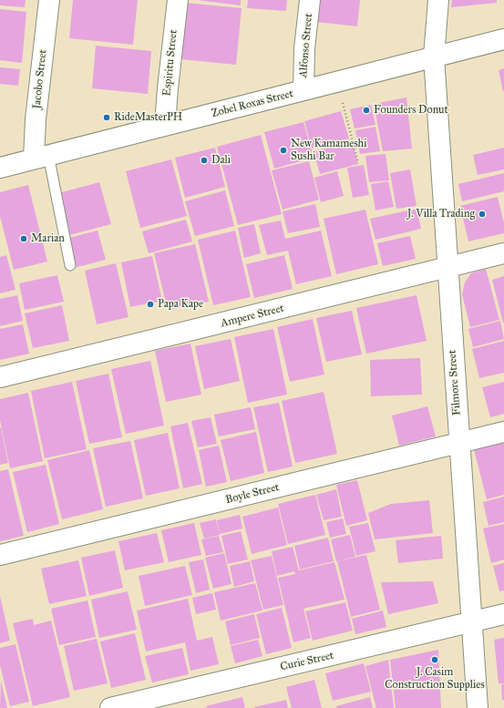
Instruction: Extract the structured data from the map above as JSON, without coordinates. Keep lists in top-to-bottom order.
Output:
{
  "streets": {
    "street": [
      "Alfonso Street",
      "Espiritu Street",
      "Jacobo Street",
      "Zobel Roxas Street",
      "Ampere Street",
      "Filmore Street",
      "Boyle Street",
      "Curie Street"
    ]
  },
  "crossings": [
    ["Alfonso Street", "Zobel Roxas Street"],
    ["Espiritu Street", "Zobel Roxas Street"],
    ["Jacobo Street", "Zobel Roxas Street"],
    ["Zobel Roxas Street", "Filmore Street"],
    ["Ampere Street", "Filmore Street"],
    ["Filmore Street", "Boyle Street"],
    ["Filmore Street", "Curie Street"]
  ],
  "places": [
    "Founders Donut",
    "RideMasterPH",
    "New Kamameshi Sushi Bar",
    "Dali",
    "J. Villa Trading",
    "Marian",
    "Papa Kape",
    "J. Casim Construction Supplies"
  ]
}
